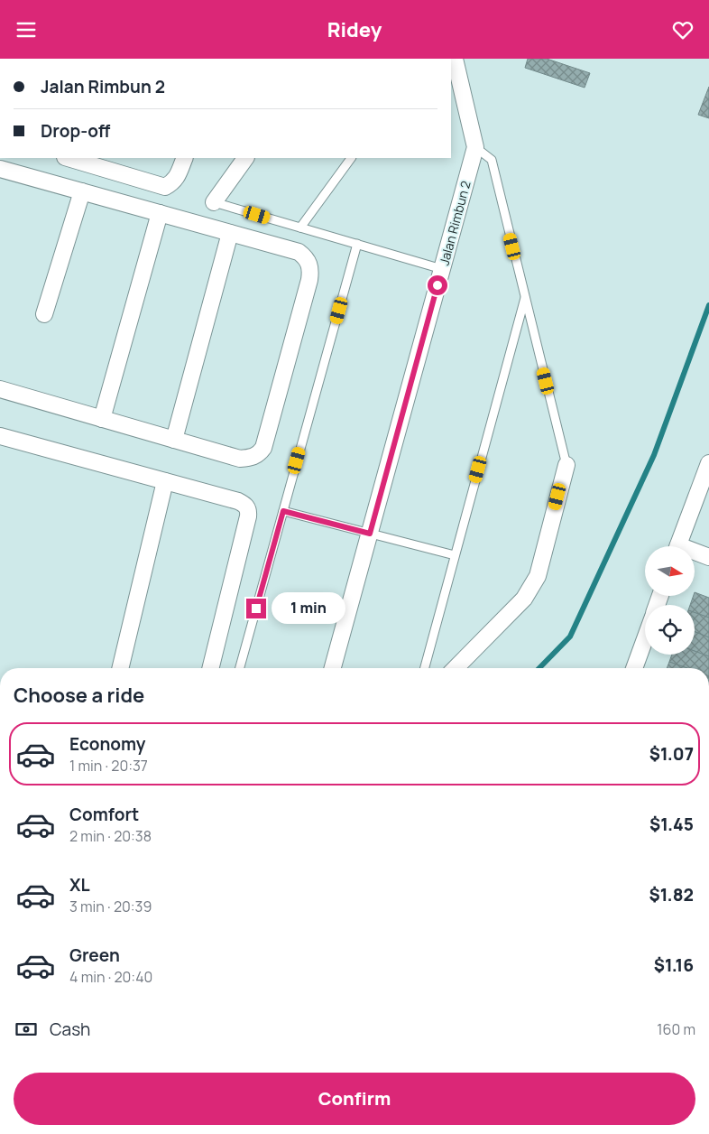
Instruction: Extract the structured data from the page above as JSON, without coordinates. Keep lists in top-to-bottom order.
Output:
{
  "streets": {
    "street": ["Jalan Rimbun 2"]
  },
  "north": "right",
  "page": {
    "header": "Ridey",
    "banner": ["Jalan Rimbun 2", "Drop-off"],
    "bubble": "1 min",
    "heading": "Choose a ride",
    "list": [
      {
        "name": "Economy",
        "note": "1 min · 20:37",
        "value": "$1.07"
      },
      {
        "name": "Comfort",
        "note": "2 min · 20:38",
        "value": "$1.45"
      },
      {
        "name": "XL",
        "note": "3 min · 20:39",
        "value": "$1.82"
      },
      {
        "name": "Green",
        "note": "4 min · 20:40",
        "value": "$1.16"
      }
    ],
    "pay": ["Cash", "160 m"],
    "buttons": "Confirm"
  }
}
